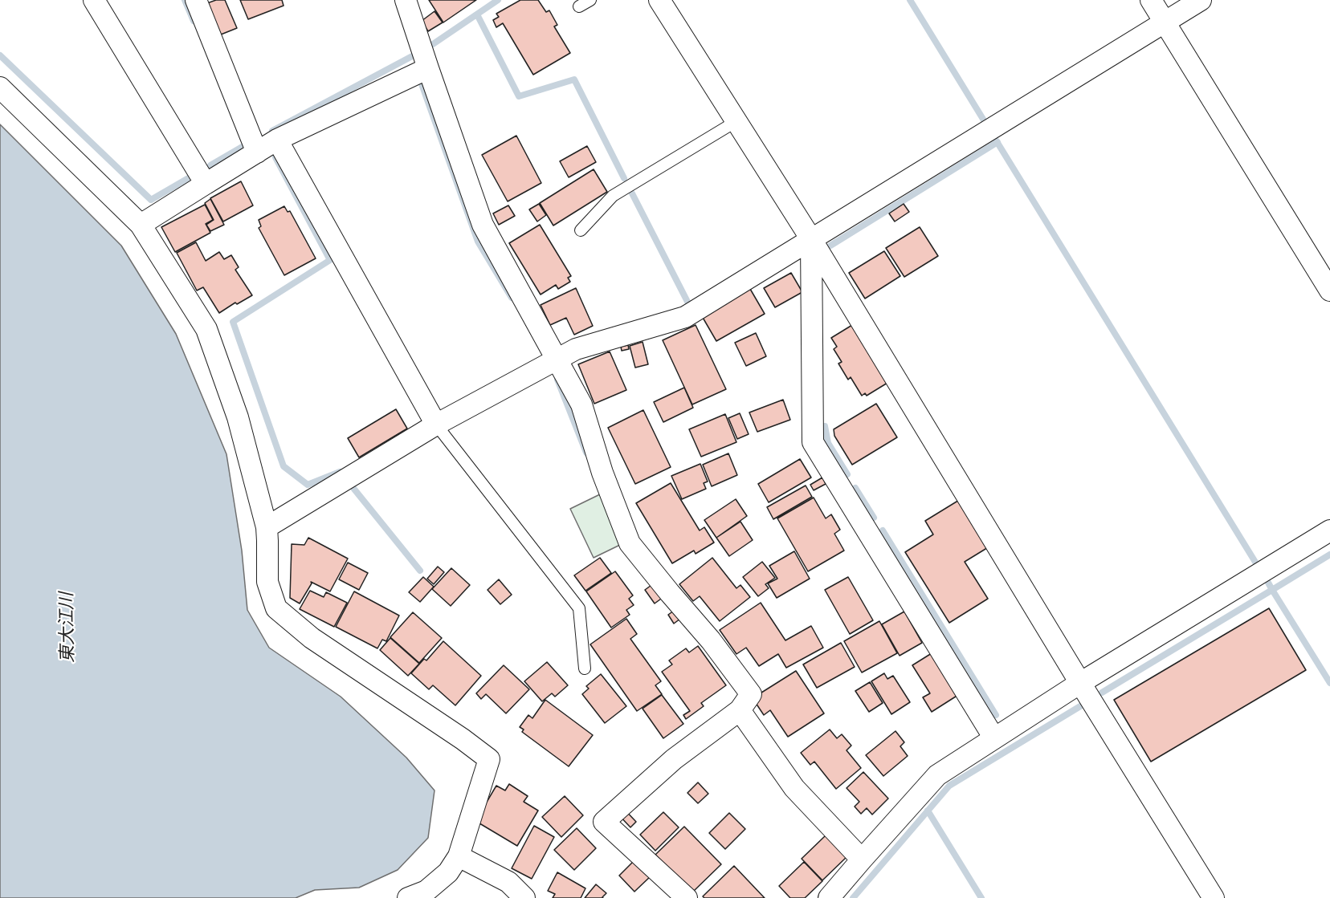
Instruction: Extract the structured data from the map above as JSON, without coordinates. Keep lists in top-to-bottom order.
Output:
{
  "water": ["東大江川"]
}
